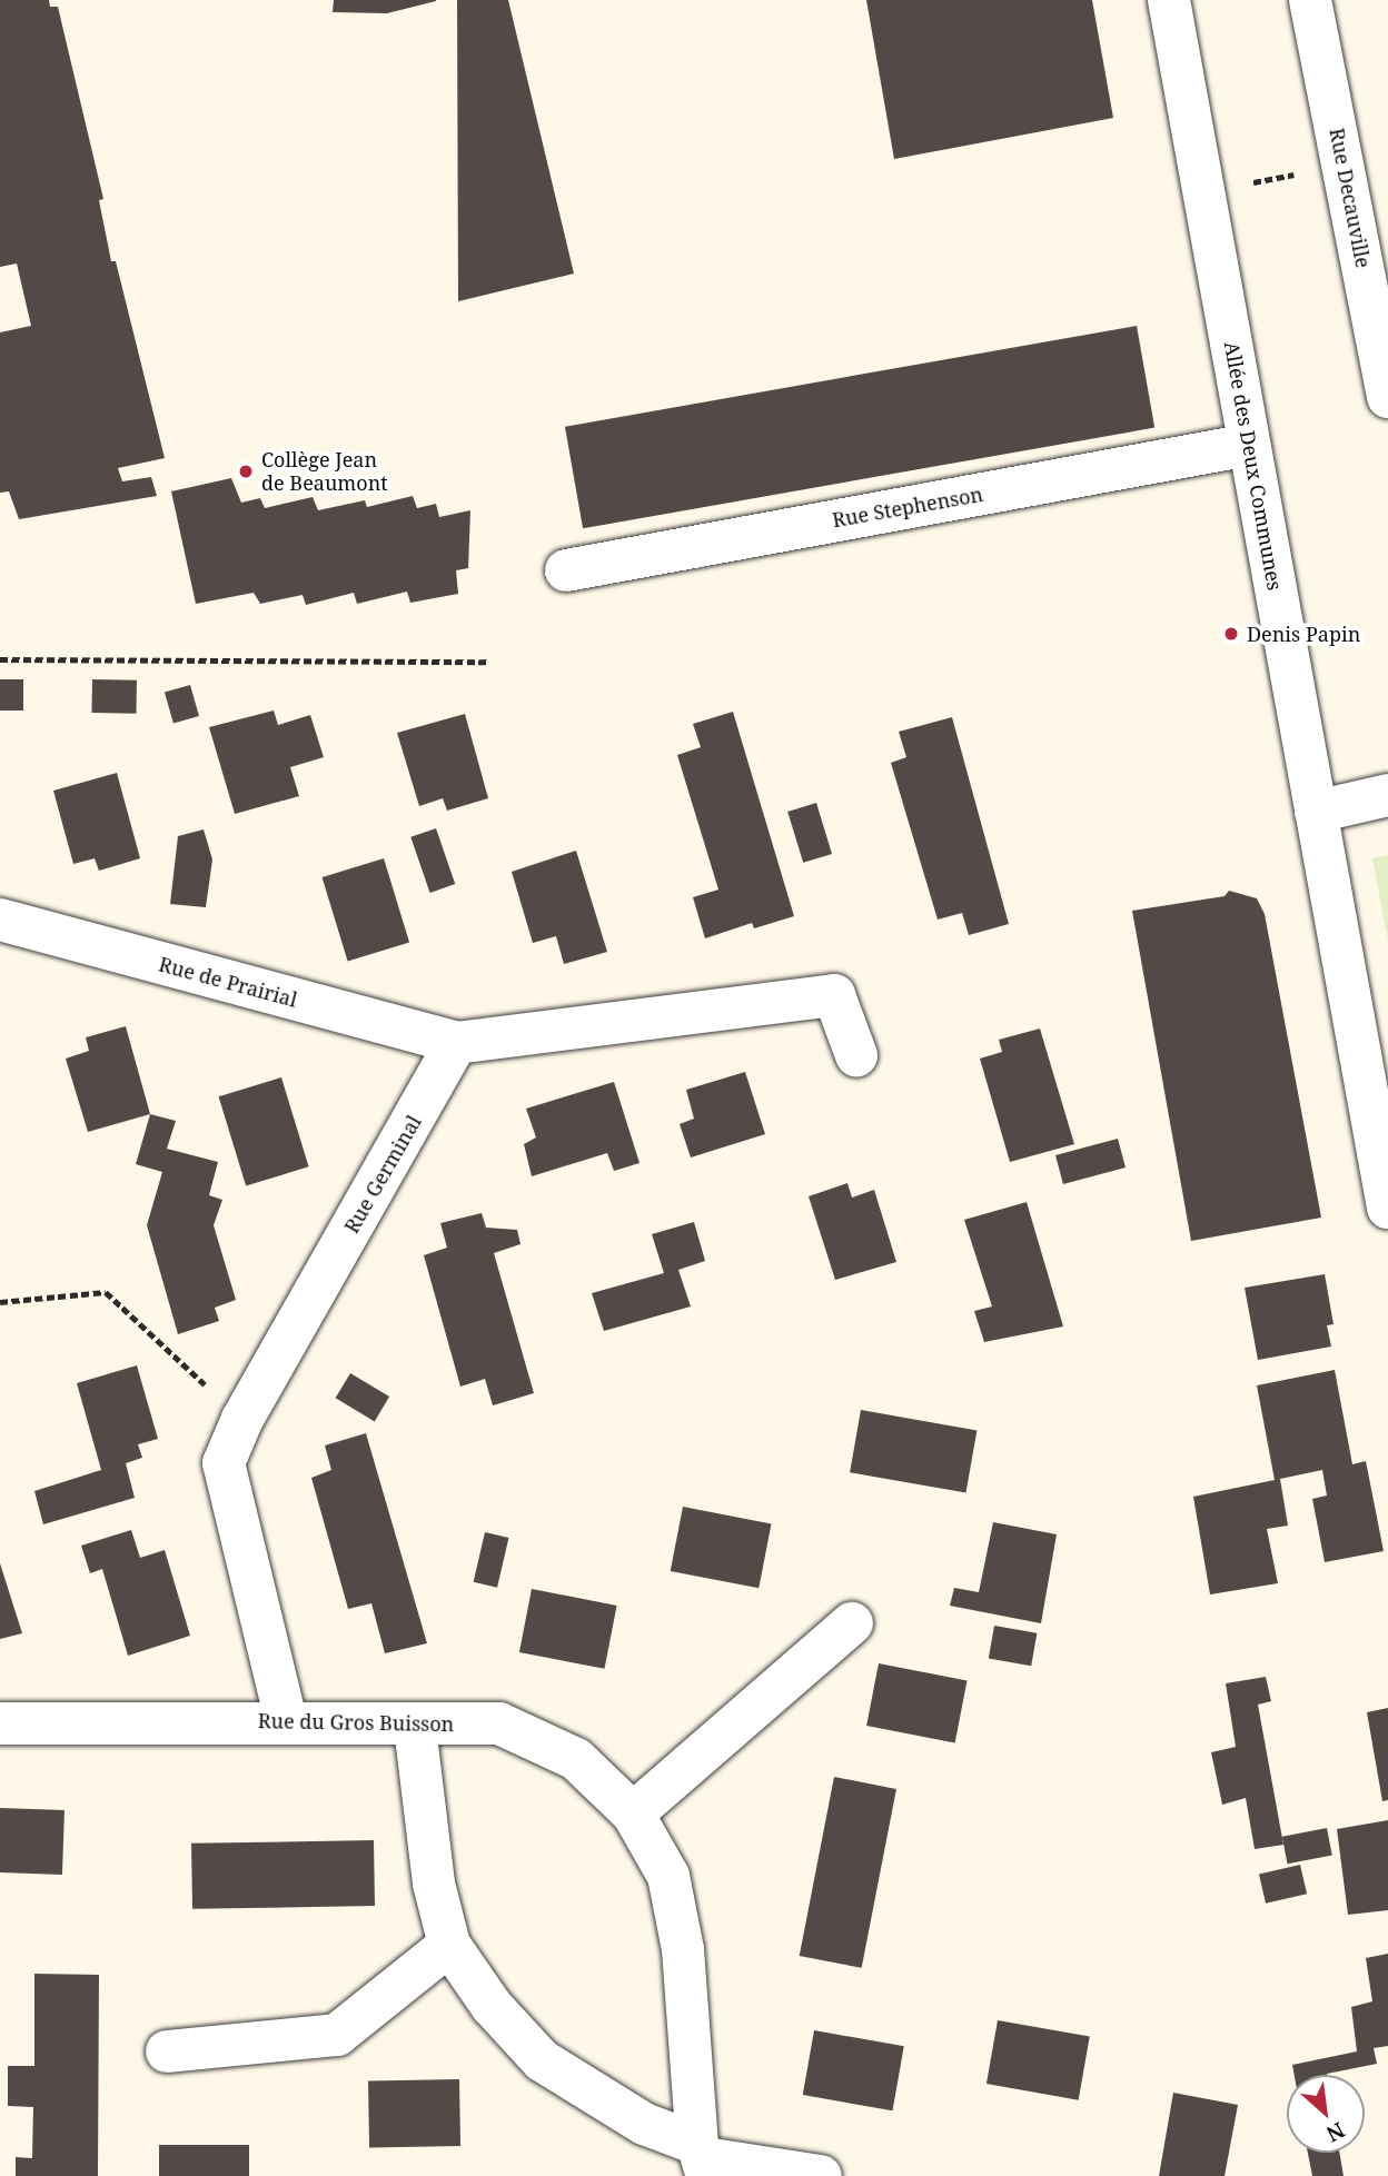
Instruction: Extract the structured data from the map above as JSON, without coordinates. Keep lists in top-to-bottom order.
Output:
{
  "streets": {
    "street": [
      "Rue Decauville",
      "Allée des Deux Communes",
      "Rue Stephenson",
      "Rue de Prairial",
      "Rue Germinal",
      "Rue du Gros Buisson"
    ]
  },
  "crossings": [
    ["Allée des Deux Communes", "Rue Stephenson"],
    ["Rue de Prairial", "Rue Germinal"],
    ["Rue Germinal", "Rue du Gros Buisson"]
  ],
  "places": ["Collège Jean de Beaumont", "Denis Papin"],
  "north": "bottom right"
}
